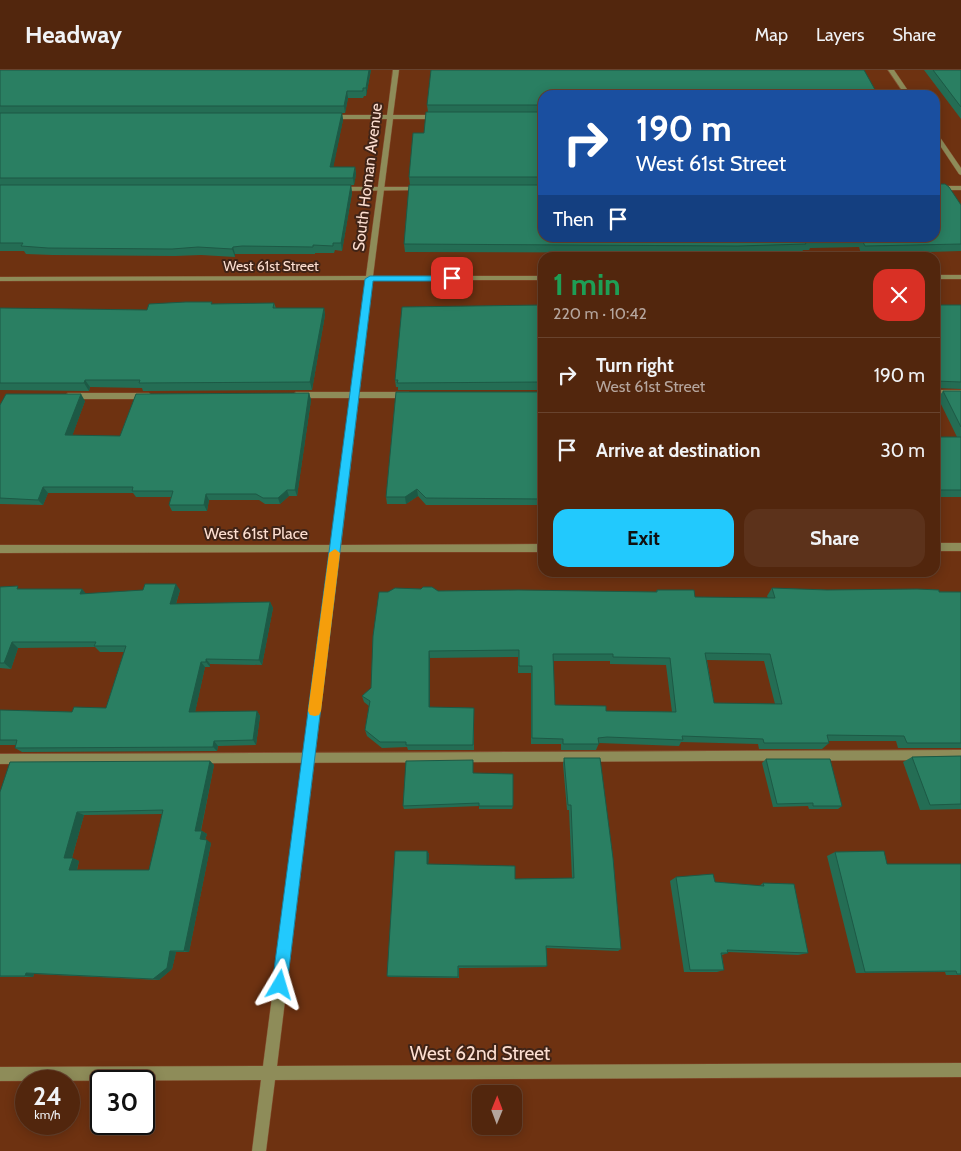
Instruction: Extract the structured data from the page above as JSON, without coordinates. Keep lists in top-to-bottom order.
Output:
{
  "streets": {
    "street": [
      "South Homan Avenue",
      "West 61st Street",
      "West 61st Place",
      "West 62nd Street"
    ]
  },
  "crossings": [
    ["South Homan Avenue", "West 61st Street"],
    ["South Homan Avenue", "West 61st Place"],
    ["South Homan Avenue", "West 62nd Street"]
  ],
  "north": "top",
  "page": {
    "header": "Headway",
    "nav": ["Map", "Layers", "Share"],
    "turn": ["190 m", "West 61st Street"],
    "then": "Then",
    "heading": ["1 min", "220 m · 10:42"],
    "list": [
      {
        "name": "Turn right",
        "note": "West 61st Street",
        "value": "190 m"
      },
      {
        "name": "Arrive at destination",
        "value": "30 m"
      }
    ],
    "buttons": ["Exit", "Share"],
    "speed": "24 km/h",
    "limit": "30"
  }
}
